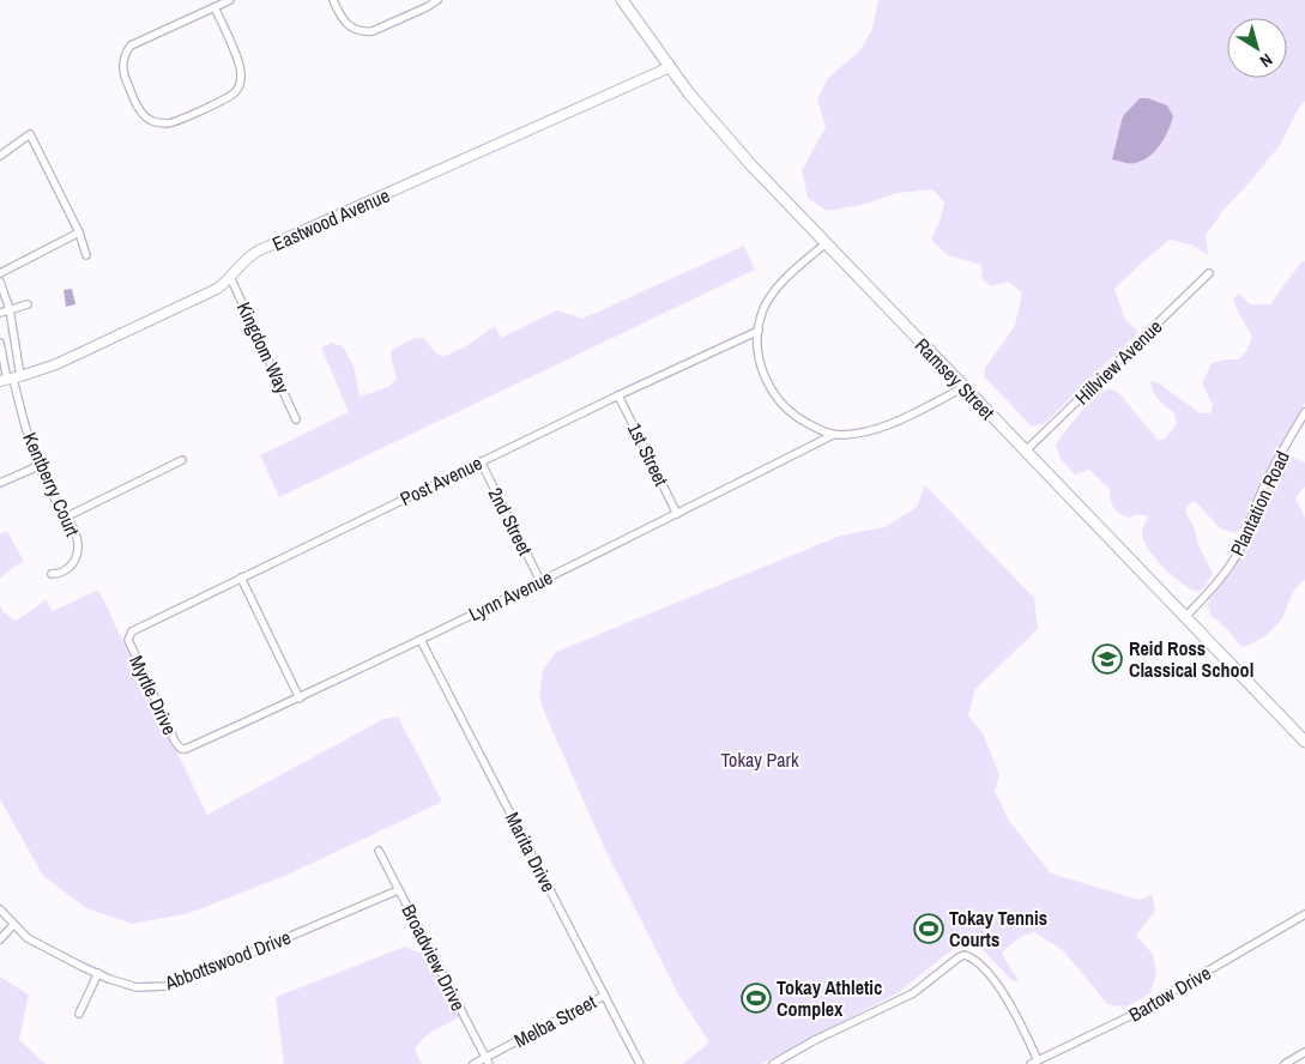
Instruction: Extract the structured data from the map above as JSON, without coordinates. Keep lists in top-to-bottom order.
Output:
{
  "streets": {
    "main road": ["Ramsey Street"],
    "street": [
      "Eastwood Avenue",
      "Kingdom Way",
      "Hillview Avenue",
      "1st Street",
      "Post Avenue",
      "Kentberry Court",
      "Plantation Road",
      "2nd Street",
      "Lynn Avenue",
      "Myrtle Drive",
      "Marita Drive",
      "Broadview Drive",
      "Abbottswood Drive",
      "Bartow Drive",
      "Melba Street"
    ]
  },
  "crossings": [
    ["Eastwood Avenue", "Kingdom Way"],
    ["Eastwood Avenue", "Ramsey Street"],
    ["Eastwood Avenue", "Kentberry Court"],
    ["Hillview Avenue", "Ramsey Street"],
    ["Ramsey Street", "Plantation Road"],
    ["1st Street", "Post Avenue"],
    ["1st Street", "Lynn Avenue"],
    ["Post Avenue", "2nd Street"],
    ["Post Avenue", "Myrtle Drive"],
    ["2nd Street", "Lynn Avenue"],
    ["Lynn Avenue", "Myrtle Drive"],
    ["Lynn Avenue", "Marita Drive"],
    ["Marita Drive", "Melba Street"],
    ["Broadview Drive", "Abbottswood Drive"],
    ["Broadview Drive", "Melba Street"]
  ],
  "parks": ["Tokay Park"],
  "places": {
    "school or university": ["Reid Ross Classical School"],
    "sports": ["Tokay Tennis Courts", "Tokay Athletic Complex"]
  },
  "north": "bottom right"
}
